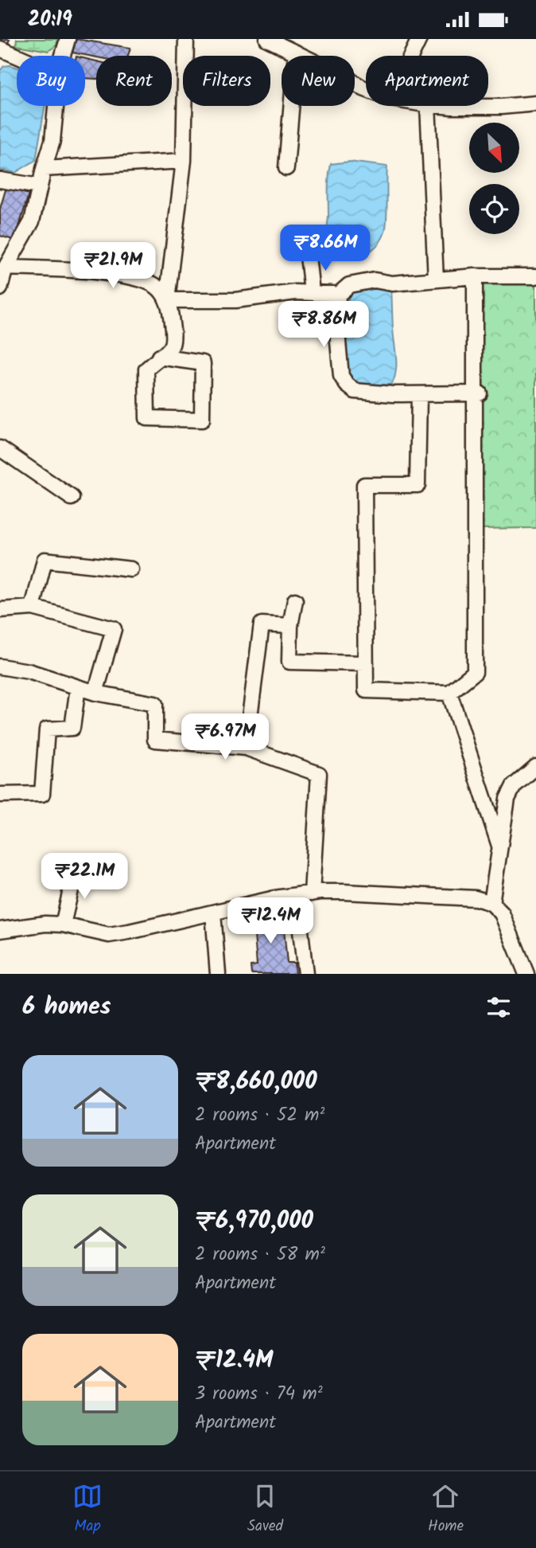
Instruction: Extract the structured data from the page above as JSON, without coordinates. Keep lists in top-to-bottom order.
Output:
{
  "north": "bottom right",
  "page": {
    "status": "20:19",
    "chip": [
      "Buy",
      "Rent",
      "Filters",
      "New",
      "Apartment"
    ],
    "price": [
      "₹8.66M",
      "₹21.9M",
      "₹8.86M",
      "₹6.97M",
      "₹22.1M",
      "₹12.4M"
    ],
    "heading": "6 homes",
    "list": [
      {
        "name": "₹8,660,000",
        "note": "2 rooms · 52 m² · Apartment"
      },
      {
        "name": "₹6,970,000",
        "note": "2 rooms · 58 m² · Apartment"
      },
      {
        "name": "₹12.4M",
        "note": "3 rooms · 74 m² · Apartment"
      }
    ],
    "tabs": ["Map", "Saved", "Home"]
  }
}
